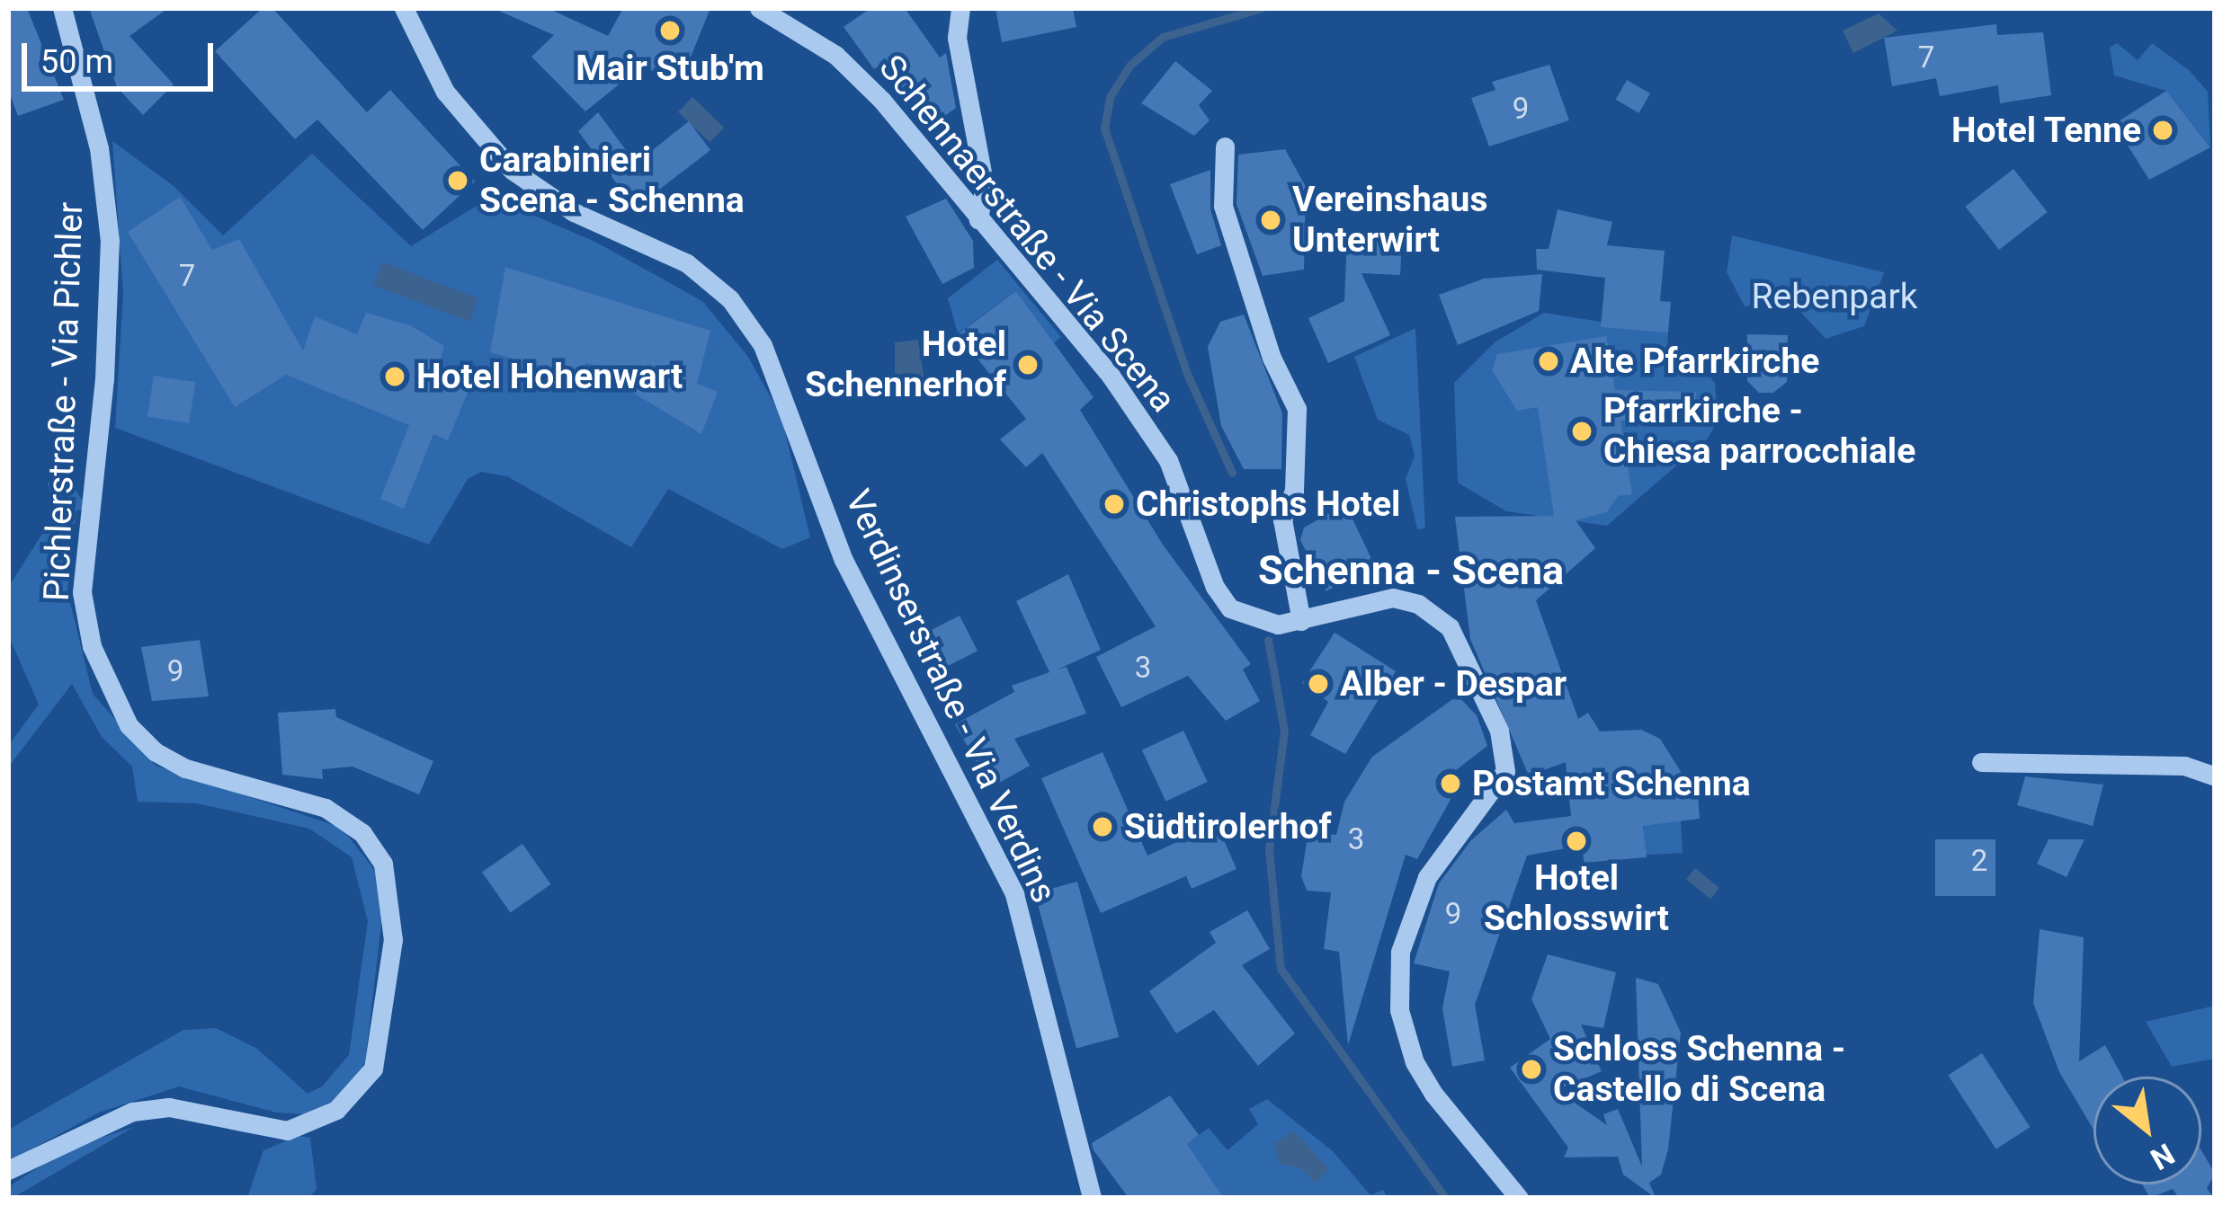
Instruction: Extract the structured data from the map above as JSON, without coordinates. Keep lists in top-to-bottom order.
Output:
{
  "streets": {
    "street": ["Schennaerstraße - Via Scena", "Pichlerstraße - Via Pichler", "Verdinserstraße - Via Verdins"]
  },
  "districts": ["Schenna - Scena"],
  "parks": ["Rebenpark"],
  "places": [
    "Mair Stub'm",
    "Hotel Tenne",
    "Carabinieri Scena - Schenna",
    "Vereinshaus Unterwirt",
    "Alte Pfarrkirche",
    "Hotel Schennerhof",
    "Hotel Hohenwart",
    "Pfarrkirche - Chiesa parrocchiale",
    "Christophs Hotel",
    "Alber - Despar",
    "Postamt Schenna",
    "Südtirolerhof",
    "Hotel Schlosswirt",
    "Schloss Schenna - Castello di Scena"
  ],
  "house_numbers": [
    "7",
    "9",
    "7",
    "3",
    "9",
    "3",
    "2",
    "9"
  ],
  "scale_bar": "50 m",
  "north": "bottom right"
}
